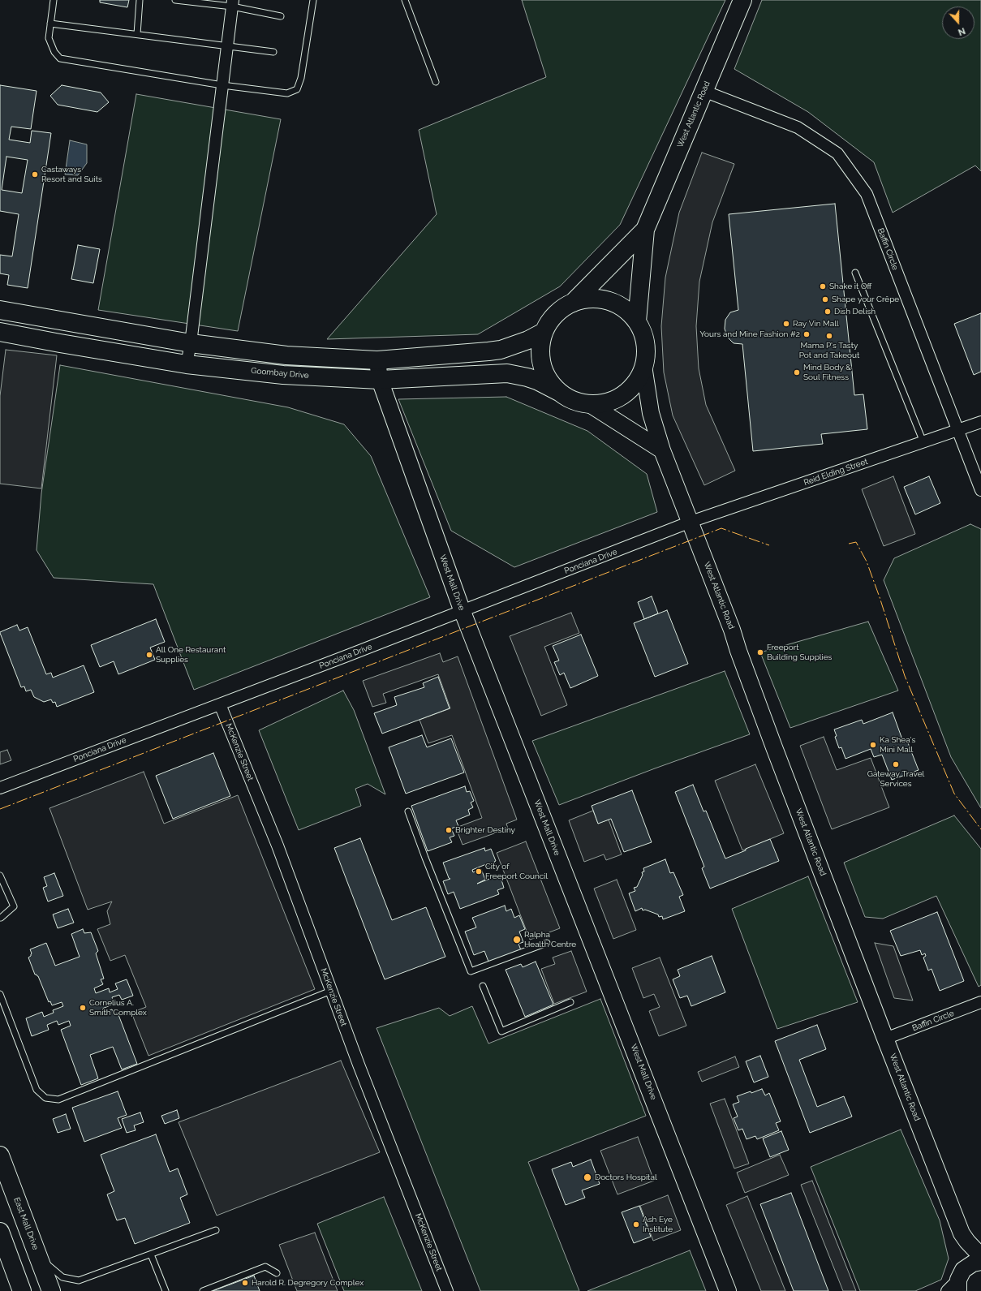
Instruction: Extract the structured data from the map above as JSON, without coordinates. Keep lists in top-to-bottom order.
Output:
{
  "streets": {
    "main road": [
      "West Atlantic Road",
      "Goombay Drive",
      "West Mall Drive",
      "East Mall Drive"
    ],
    "street": [
      "Baffin Circle",
      "Reid Elding Street",
      "Ponciana Drive",
      "McKenzie Street"
    ]
  },
  "crossings": [
    ["West Atlantic Road", "Baffin Circle"],
    ["West Atlantic Road", "Goombay Drive"],
    ["West Atlantic Road", "Reid Elding Street"],
    ["West Atlantic Road", "Ponciana Drive"],
    ["Baffin Circle", "Reid Elding Street"],
    ["Goombay Drive", "West Mall Drive"],
    ["Reid Elding Street", "Ponciana Drive"],
    ["Ponciana Drive", "West Mall Drive"],
    ["Ponciana Drive", "McKenzie Street"]
  ],
  "places": [
    "Castaways Resort and Suits",
    "Shake it Off",
    "Shape your Crêpe",
    "Dish Delish",
    "Ray Vin Mall",
    "Yours and Mine Fashion #2",
    "Mama P's Tasty Pot and Takeout",
    "Mind Body & Soul Fitness",
    "Freeport Building Supplies",
    "All One Restaurant Supplies",
    "Ka Shea's Mini Mall",
    "Gateway Travel Services",
    "Brighter Destiny",
    "City of Freeport Council",
    "Ralpha Health Centre",
    "Cornelius A. Smith Complex",
    "Doctors Hospital",
    "Ash Eye Institute",
    "Harold R. Degregory Complex"
  ],
  "north": "bottom"
}
